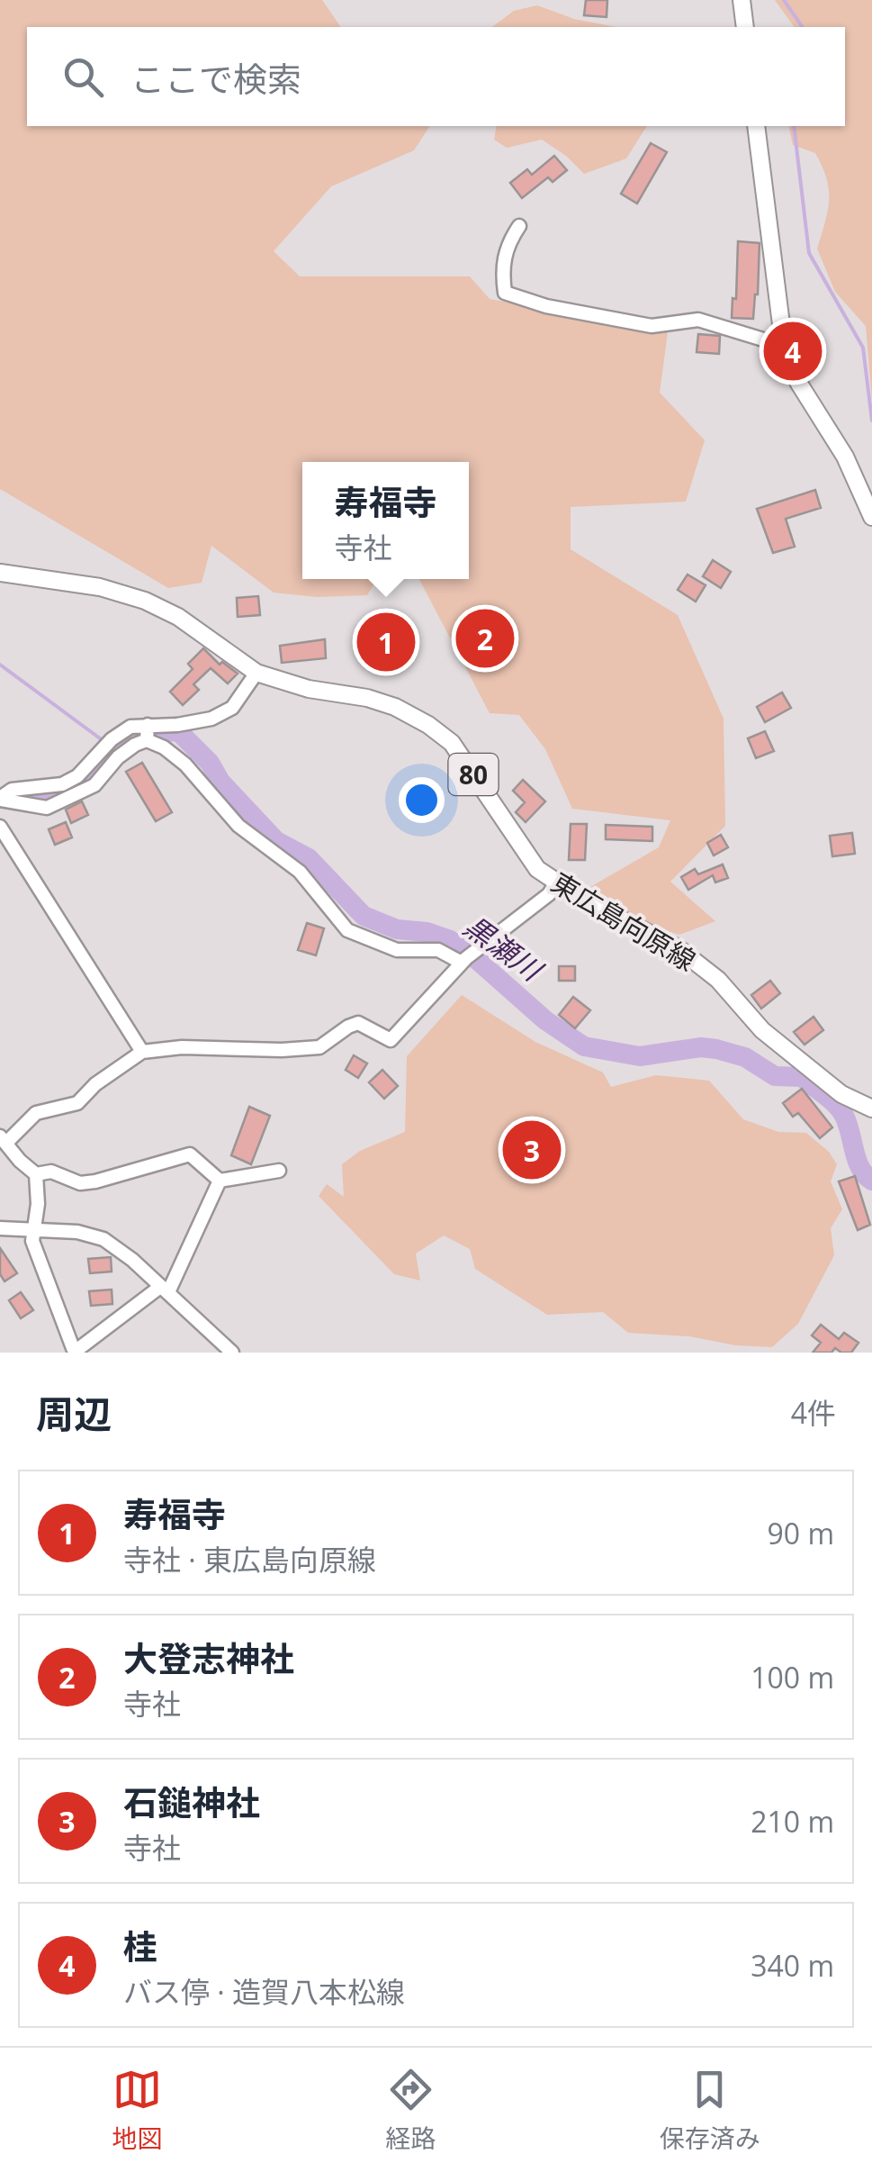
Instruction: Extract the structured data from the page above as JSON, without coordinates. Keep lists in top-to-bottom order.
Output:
{
  "streets": {
    "main road": ["80", "東広島向原線"]
  },
  "water": ["黒瀬川"],
  "page": {
    "search": "ここで検索",
    "pins": [
      "4",
      "2",
      "1",
      "3"
    ],
    "popup": ["寿福寺", "寺社"],
    "heading": ["周辺", "4件"],
    "list": [
      {
        "mark": "1",
        "name": "寿福寺",
        "note": "寺社 · 東広島向原線",
        "value": "90 m"
      },
      {
        "mark": "2",
        "name": "大登志神社",
        "note": "寺社",
        "value": "100 m"
      },
      {
        "mark": "3",
        "name": "石鎚神社",
        "note": "寺社",
        "value": "210 m"
      },
      {
        "mark": "4",
        "name": "桂",
        "note": "バス停 · 造賀八本松線",
        "value": "340 m"
      }
    ],
    "nav": ["地図", "経路", "保存済み"]
  }
}
